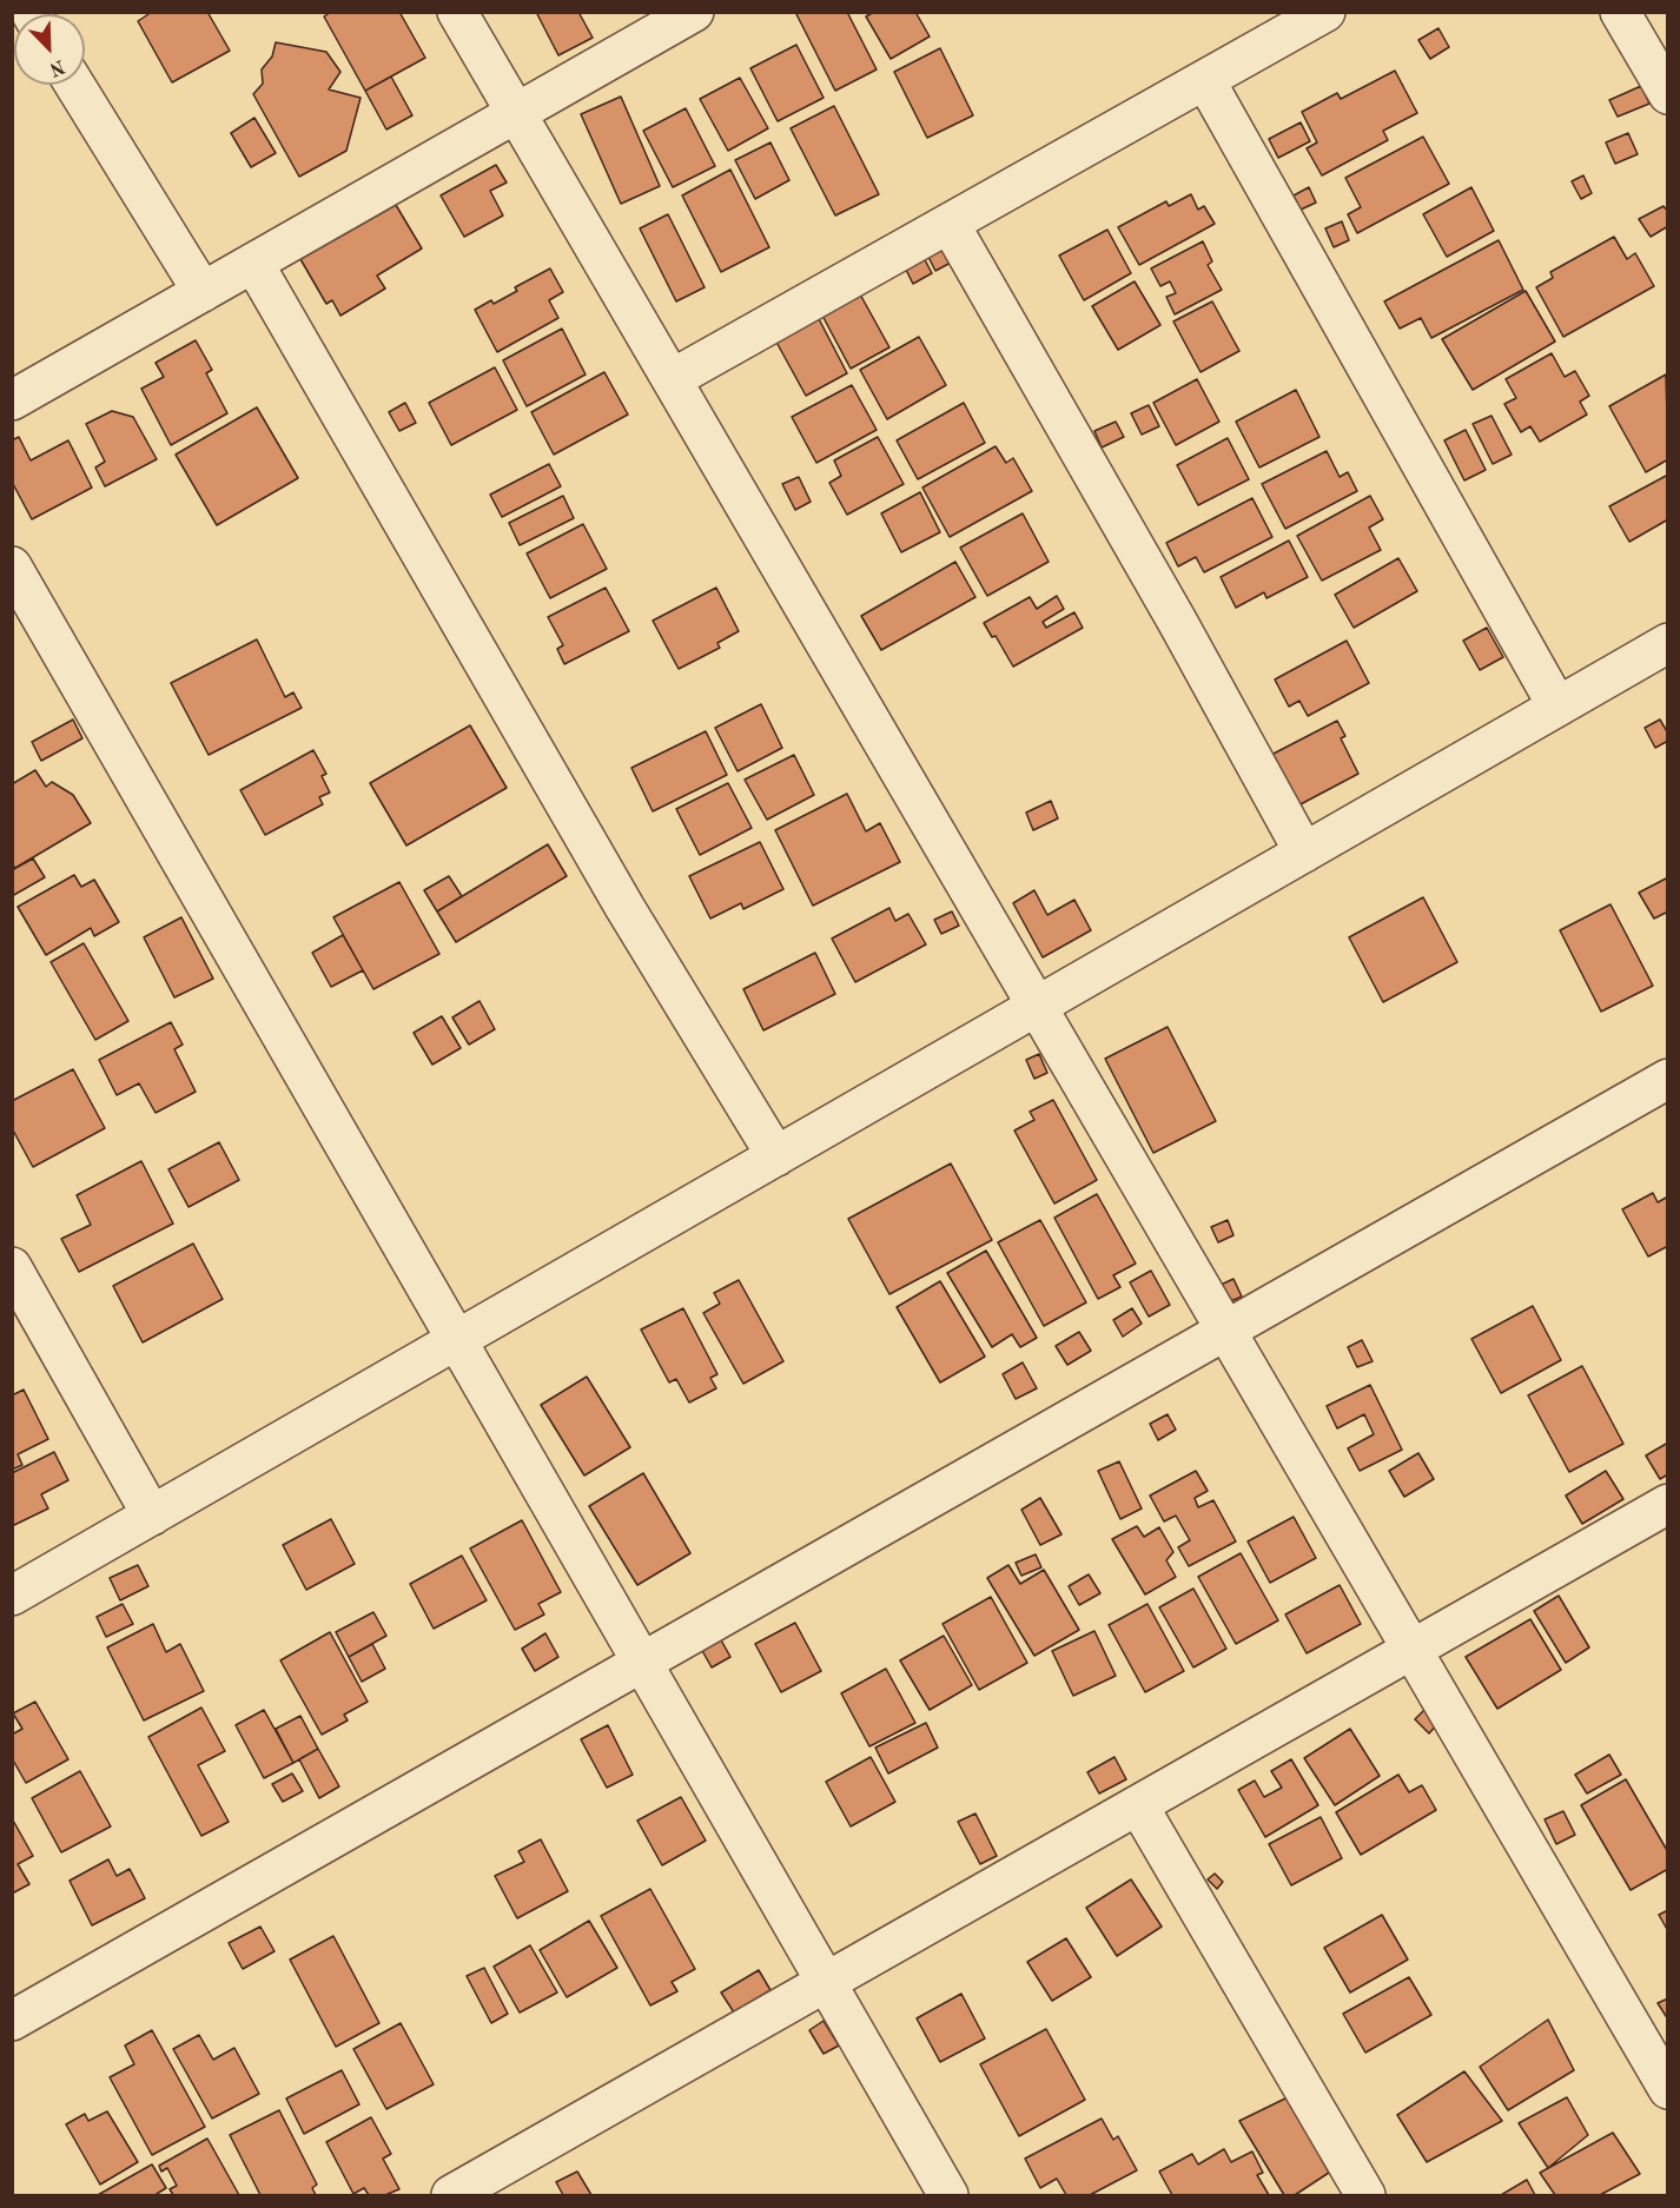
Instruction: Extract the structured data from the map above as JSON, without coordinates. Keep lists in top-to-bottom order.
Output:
{
  "north": "bottom right"
}
